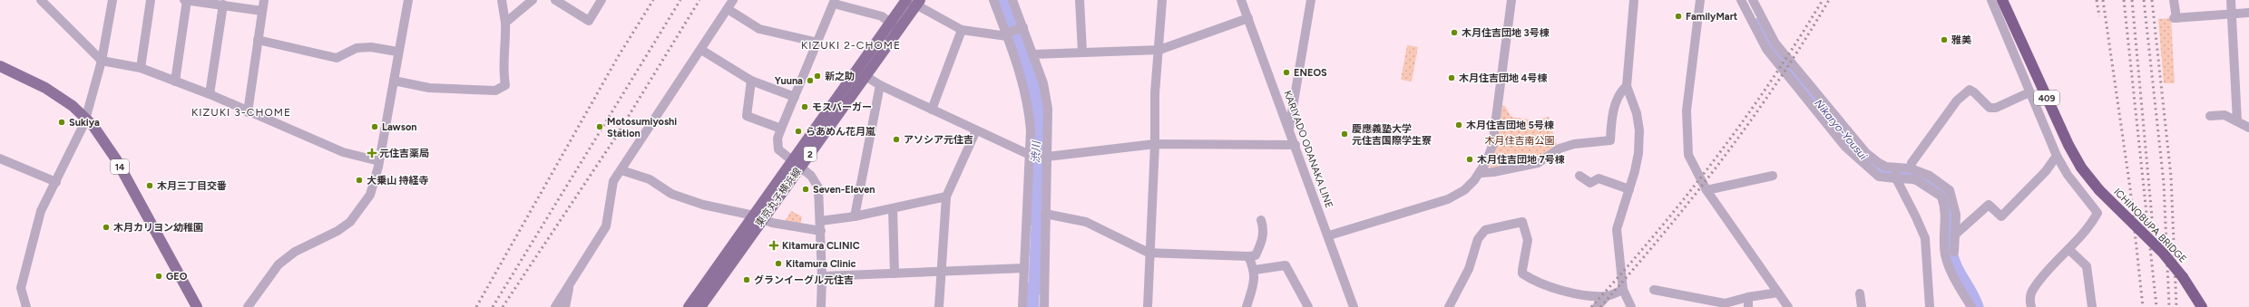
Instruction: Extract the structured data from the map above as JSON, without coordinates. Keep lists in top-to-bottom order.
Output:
{
  "streets": {
    "highway": ["409", "ICHINOBUPA BRIDGE"],
    "main road": ["2", "14", "東京丸子横浜線"],
    "street": ["KARIYADO ODANAKA LINE"]
  },
  "districts": ["KIZUKI 2-CHOME", "KIZUKI 3-CHOME"],
  "water": ["Nikaryo-Yousui", "渋川"],
  "parks": ["木月住吉南公園"],
  "places": {
    "other": [
      "FamilyMart",
      "木月住吉団地 3号棟",
      "雅美",
      "ENEOS",
      "新之助",
      "木月住吉団地 4号棟",
      "Yuuna",
      "モスバーガー",
      "Sukiya",
      "木月住吉団地 5号棟",
      "Lawson",
      "Motosumiyoshi Station",
      "らあめん花月嵐",
      "慶應義塾大学 元住吉国際学生寮",
      "アソシア元住吉",
      "木月住吉団地 7号棟",
      "大乗山 持経寺",
      "木月三丁目交番",
      "Seven-Eleven",
      "木月カリヨン幼稚園",
      "Kitamura Clinic",
      "GEO",
      "グランイーグル元住吉"
    ],
    "health": ["元住吉薬局", "Kitamura CLINIC"]
  }
}
